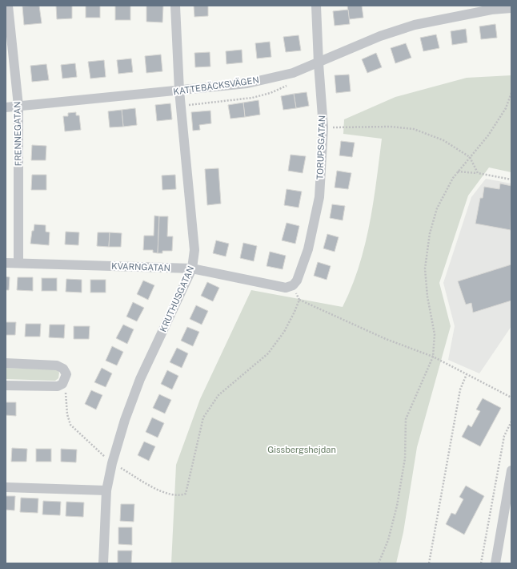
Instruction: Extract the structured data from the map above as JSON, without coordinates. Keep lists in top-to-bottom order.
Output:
{
  "streets": {
    "street": [
      "KATTEBÄCKSVÄGEN",
      "FRENNEGATAN",
      "TORUPSGATAN",
      "KVARNGATAN",
      "KRUTHUSGATAN"
    ]
  },
  "crossings": [
    ["KATTEBÄCKSVÄGEN", "FRENNEGATAN"],
    ["KATTEBÄCKSVÄGEN", "TORUPSGATAN"],
    ["KATTEBÄCKSVÄGEN", "KRUTHUSGATAN"],
    ["FRENNEGATAN", "KVARNGATAN"],
    ["TORUPSGATAN", "KVARNGATAN"],
    ["KVARNGATAN", "KRUTHUSGATAN"]
  ],
  "parks": ["Gissbergshejdan"]
}
